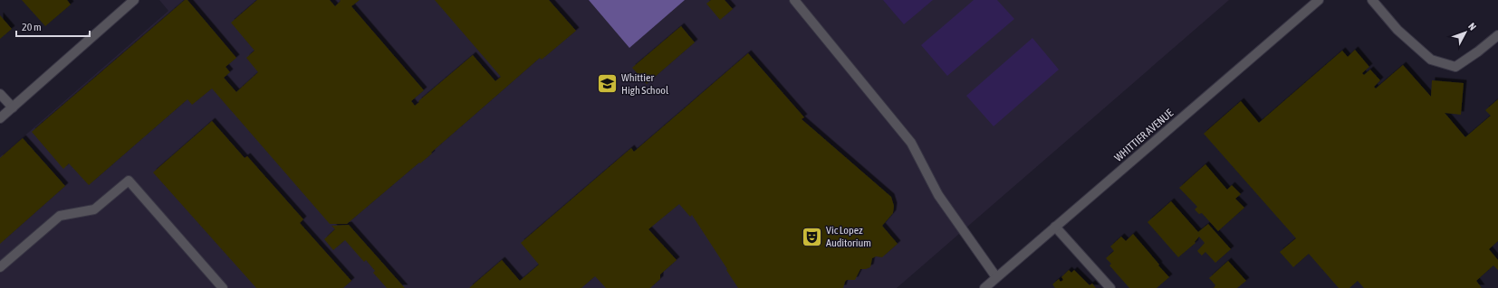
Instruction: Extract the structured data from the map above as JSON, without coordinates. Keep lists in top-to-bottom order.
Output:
{
  "streets": {
    "street": ["WHITTIER AVENUE"]
  },
  "places": {
    "school or university": ["Whittier High School"],
    "theatre": ["Vic Lopez Auditorium"]
  },
  "scale_bar": "20 m",
  "north": "top right"
}
